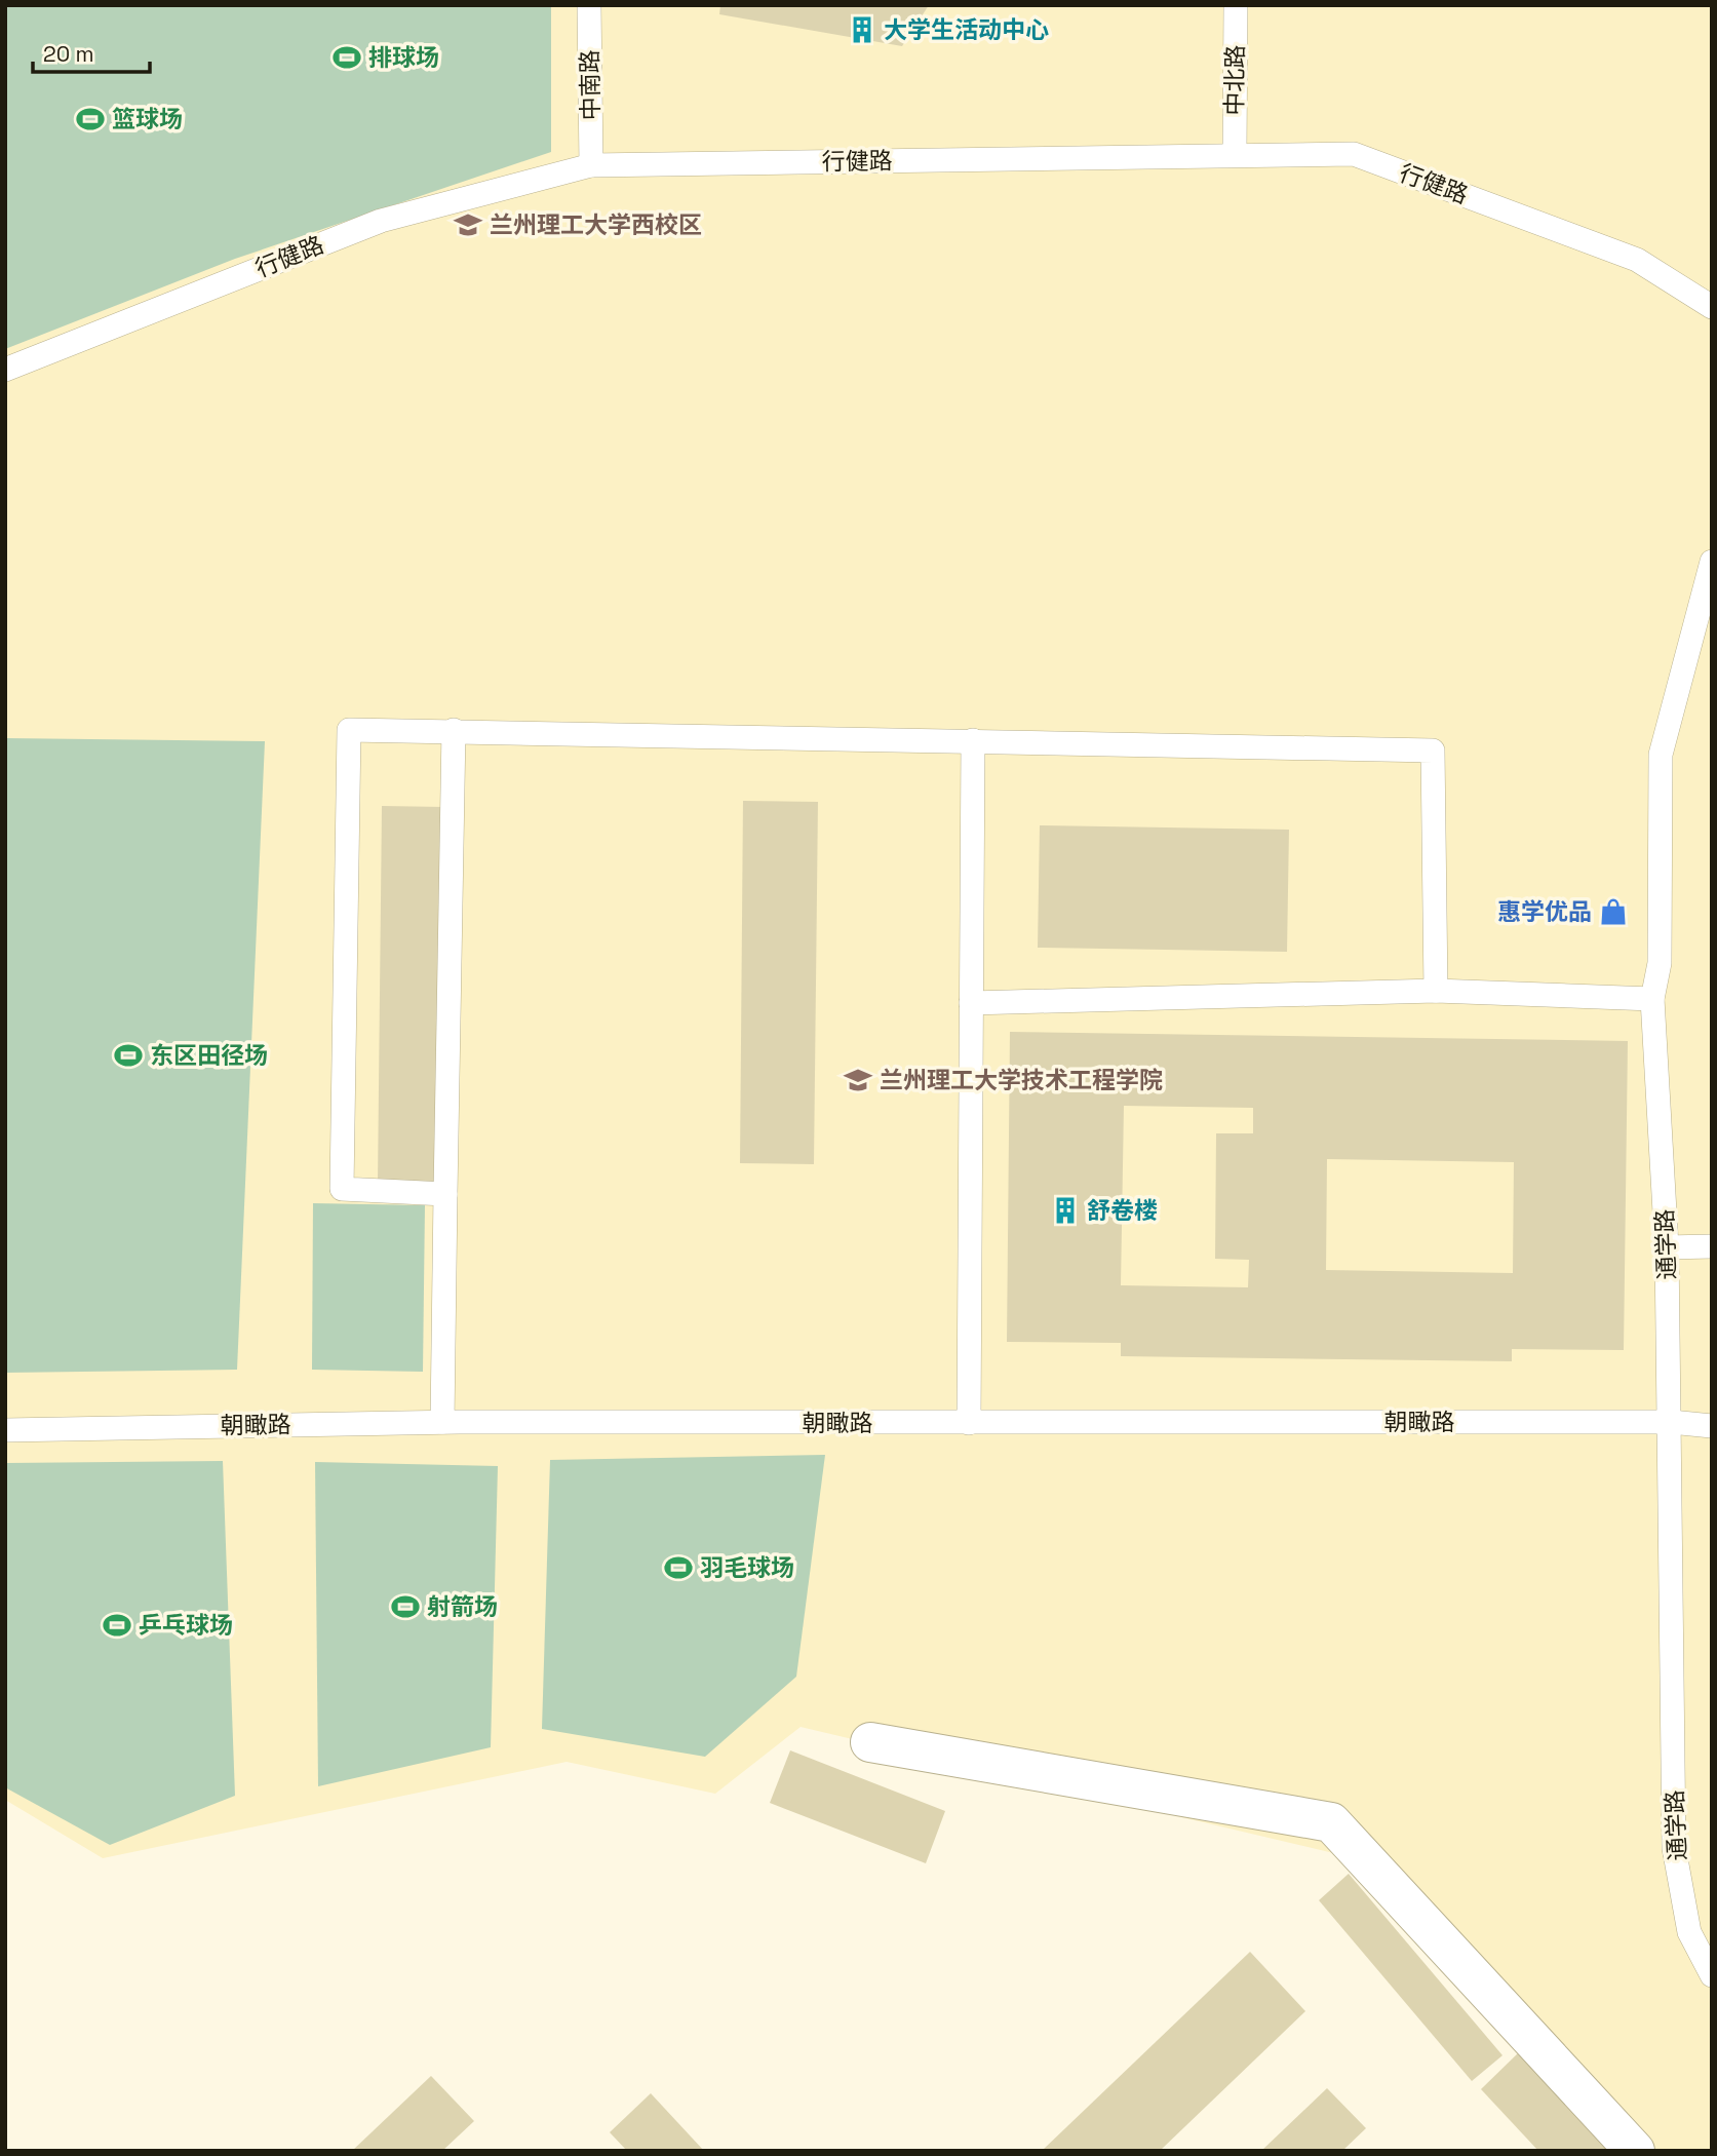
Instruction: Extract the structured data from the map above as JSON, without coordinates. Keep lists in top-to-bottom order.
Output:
{
  "streets": {
    "lane": [
      "中北路",
      "中南路",
      "行健路",
      "通学路",
      "朝瞰路"
    ]
  },
  "crossings": [
    ["中北路", "行健路"],
    ["中南路", "行健路"],
    ["通学路", "朝瞰路"]
  ],
  "places": {
    "building": ["大学生活动中心", "舒卷楼"],
    "sports": [
      "排球场",
      "篮球场",
      "东区田径场",
      "羽毛球场",
      "射箭场",
      "乒乓球场"
    ],
    "school or university": ["兰州理工大学西校区", "兰州理工大学技术工程学院"],
    "shop": ["惠学优品"]
  },
  "scale_bar": "20 m"
}
